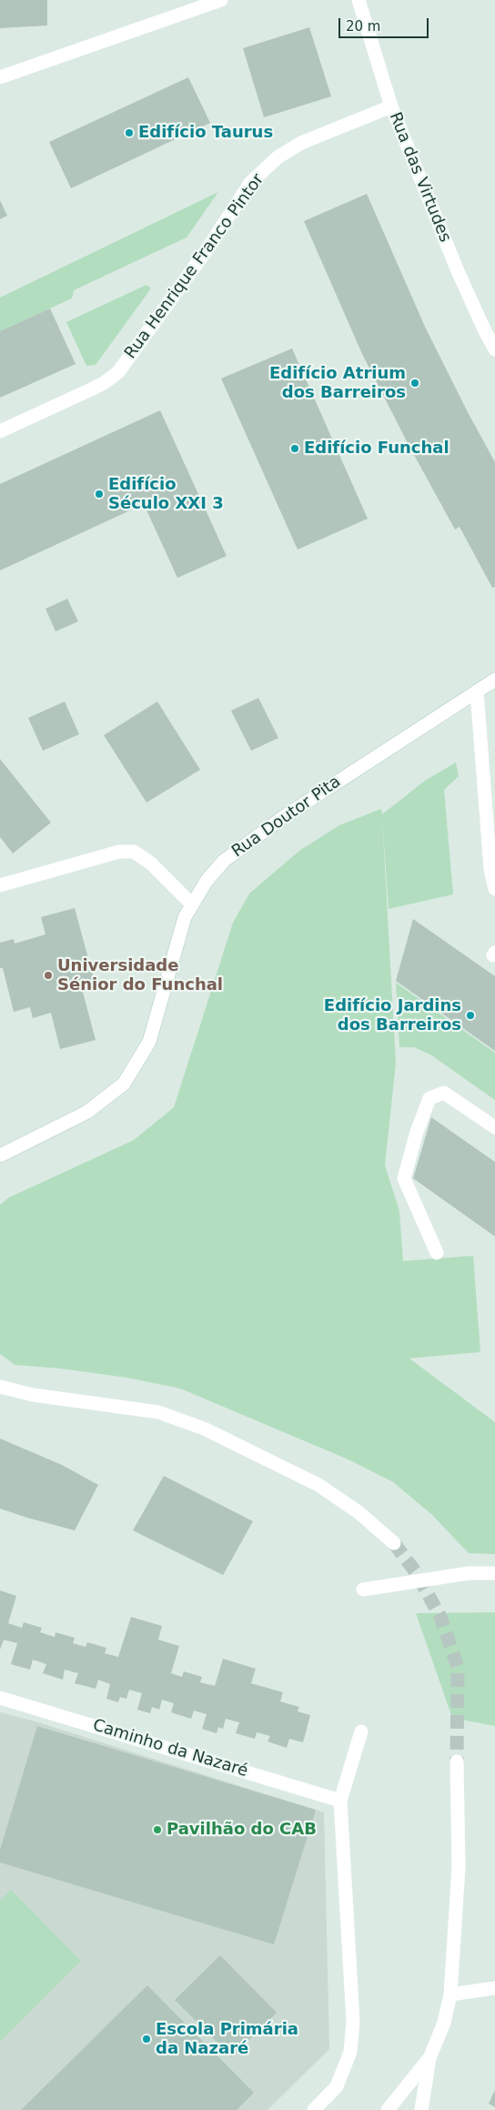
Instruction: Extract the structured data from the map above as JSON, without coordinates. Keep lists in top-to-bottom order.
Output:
{
  "streets": {
    "street": [
      "Rua das Virtudes",
      "Rua Henrique Franco Pintor",
      "Rua Doutor Pita",
      "Caminho da Nazaré"
    ]
  },
  "crossings": [
    ["Rua das Virtudes", "Rua Henrique Franco Pintor"]
  ],
  "places": [
    "Edifício Taurus",
    "Edifício Atrium dos Barreiros",
    "Edifício Funchal",
    "Edifício Século XXI 3",
    "Universidade Sénior do Funchal",
    "Edifício Jardins dos Barreiros",
    "Pavilhão do CAB",
    "Escola Primária da Nazaré"
  ],
  "scale_bar": "20 m"
}
